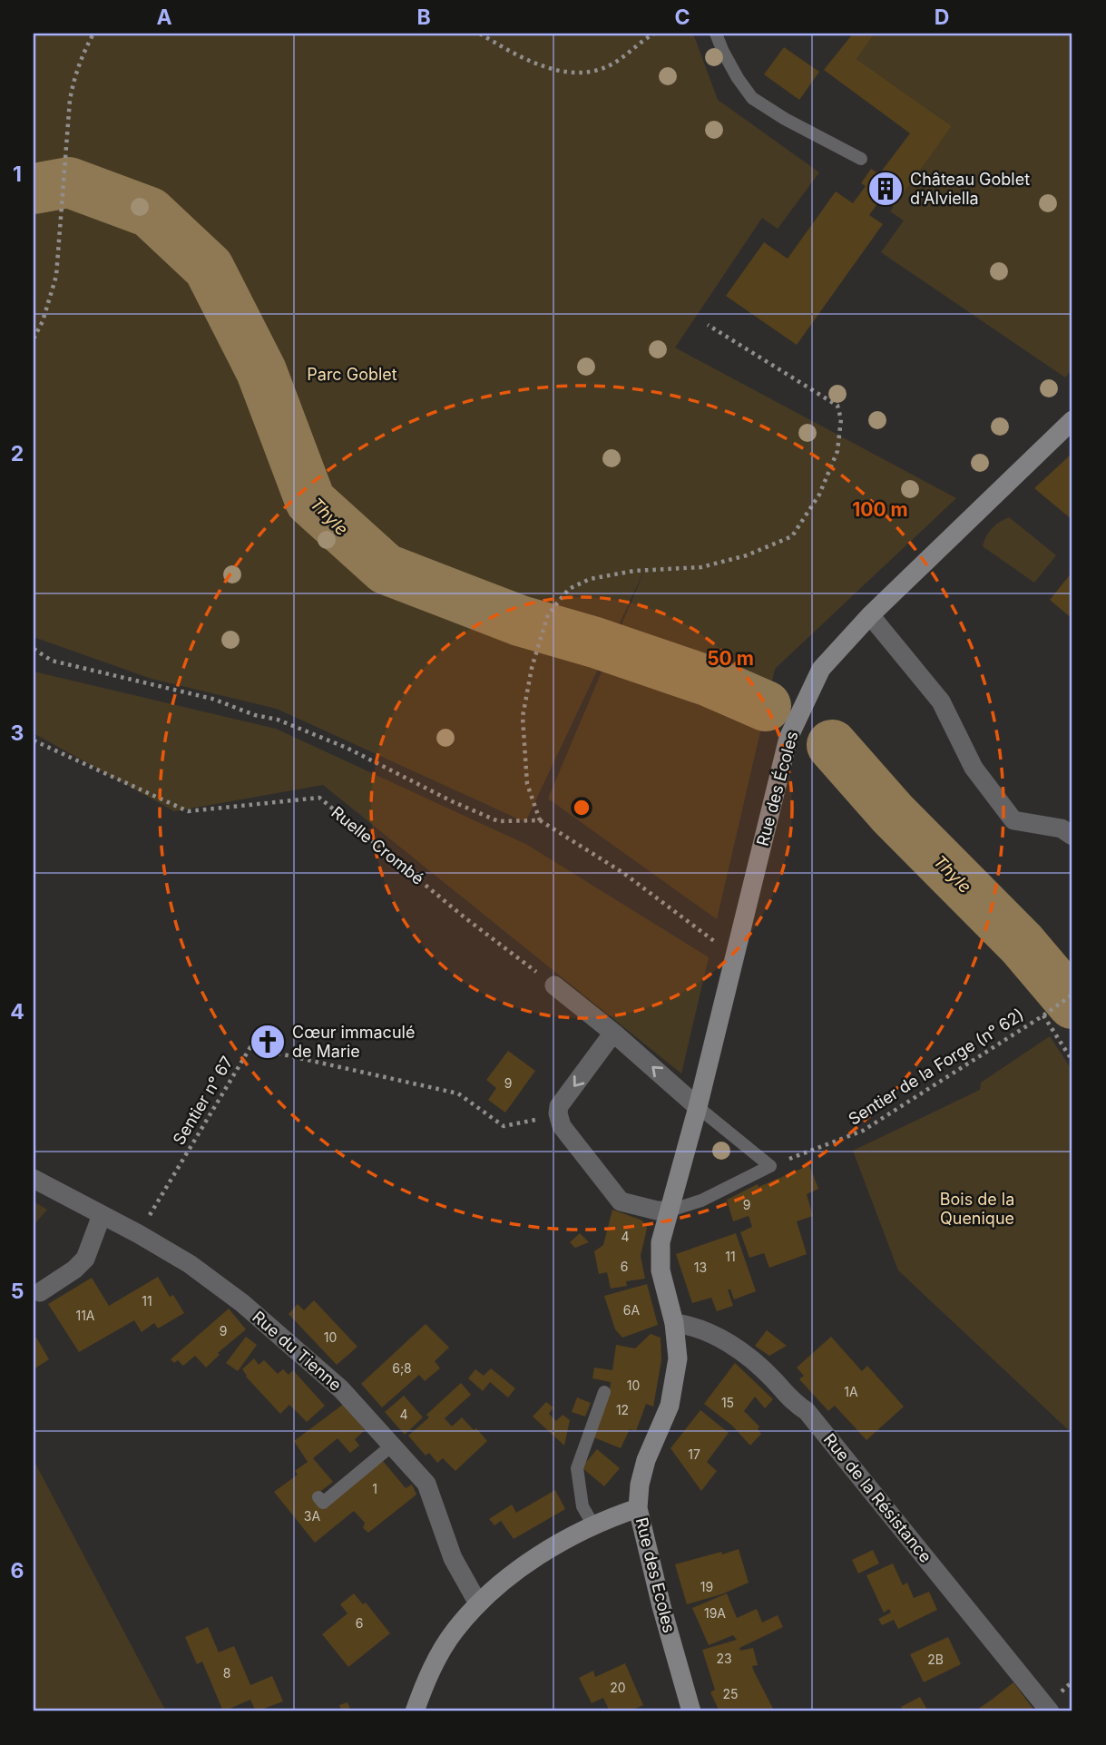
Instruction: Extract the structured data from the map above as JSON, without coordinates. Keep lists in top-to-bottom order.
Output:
{
  "streets": {
    "street": [
      "Rue des Écoles",
      "Rue du Tienne",
      "Rue de la Résistance",
      "Rue des Ecoles"
    ],
    "path": ["Ruelle Crombé", "Sentier de la Forge (nᵒ 62)", "Sentier nᵒ 67"]
  },
  "crossings": [
    ["Rue des Écoles", "Rue des Ecoles"],
    ["Rue de la Résistance", "Rue des Ecoles"]
  ],
  "water": ["Thyle"],
  "parks": ["Parc Goblet", "Bois de la Quenique"],
  "places": {
    "building": ["Château Goblet d'Alviella"],
    "church": ["Cœur immaculé de Marie"]
  },
  "house_numbers": [
    "9",
    "9",
    "4",
    "11",
    "6",
    "13",
    "11",
    "6A",
    "11A",
    "9",
    "10",
    "6;8",
    "10",
    "1A",
    "15",
    "12",
    "4",
    "17",
    "1",
    "3A",
    "19",
    "19A",
    "6",
    "23",
    "2B",
    "8",
    "20",
    "25"
  ],
  "grid": {
    "columns": [
      "A",
      "B",
      "C",
      "D"
    ],
    "rows": [
      "1",
      "2",
      "3",
      "4",
      "5",
      "6"
    ]
  },
  "rings": ["100 m", "50 m"]
}
